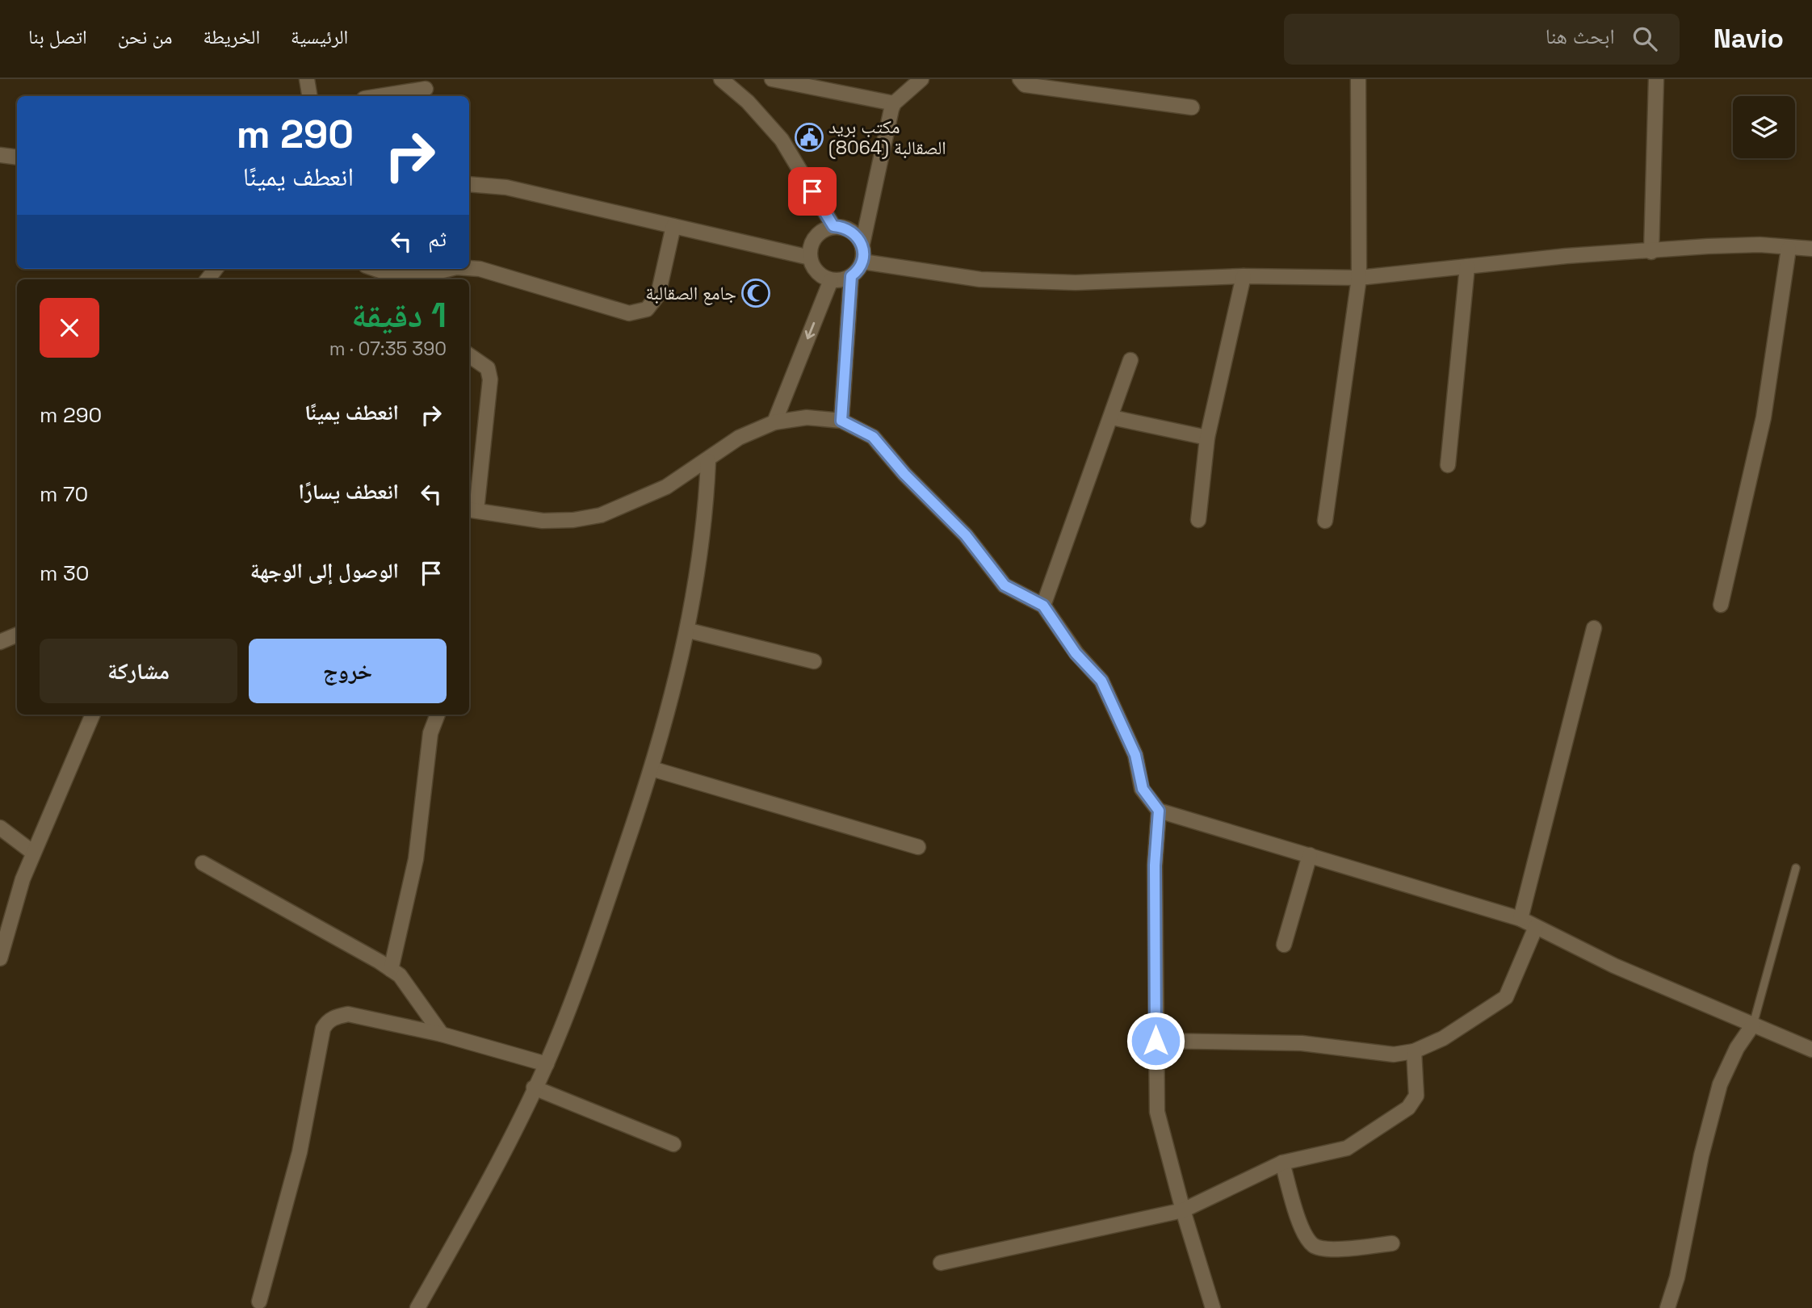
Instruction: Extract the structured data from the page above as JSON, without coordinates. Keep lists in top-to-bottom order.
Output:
{
  "places": {
    "public building": ["مكتب بريد الصقالبة (8064)"],
    "mosque": ["جامع الصقالبة"]
  },
  "page": {
    "header": "Navio",
    "search": "ابحث هنا",
    "nav": [
      "الرئيسية",
      "الخريطة",
      "من نحن",
      "اتصل بنا"
    ],
    "turn": ["290 m", "انعطف يمينًا"],
    "then": "ثم",
    "heading": ["1 دقيقة", "390 m · 07:35"],
    "list": [
      {
        "name": "انعطف يمينًا",
        "value": "290 m"
      },
      {
        "name": "انعطف يسارًا",
        "value": "70 m"
      },
      {
        "name": "الوصول إلى الوجهة",
        "value": "30 m"
      }
    ],
    "buttons": ["خروج", "مشاركة"]
  }
}
